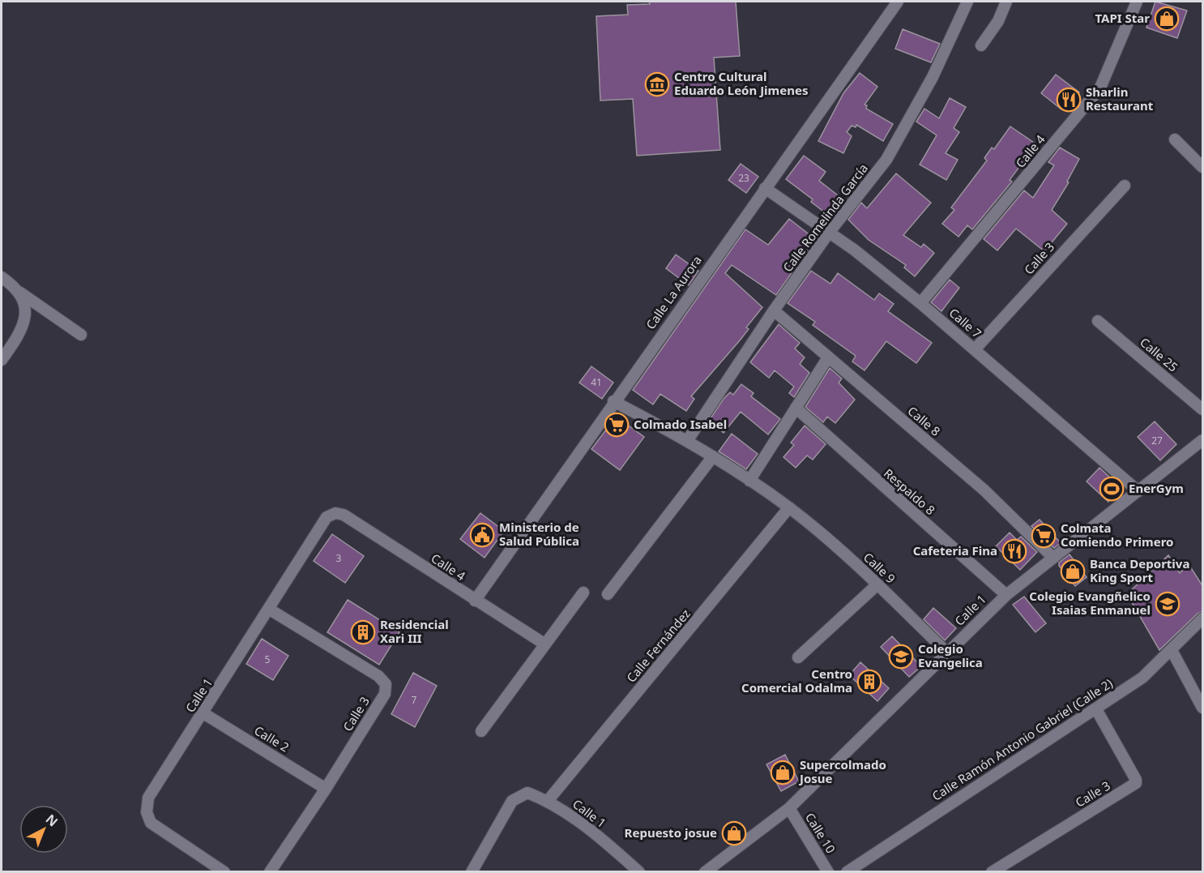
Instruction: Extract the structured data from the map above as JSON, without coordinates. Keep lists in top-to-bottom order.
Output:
{
  "streets": {
    "street": [
      "Calle 4",
      "Calle Romelinda García",
      "Calle 3",
      "Calle La Aurora",
      "Calle 7",
      "Calle 25",
      "Calle 8",
      "Respaldo 8",
      "Calle 9",
      "Calle 1",
      "Calle Fernández",
      "Calle 2",
      "Calle Ramón Antonio Gabriel (Calle 2)",
      "Calle 10"
    ]
  },
  "crossings": [
    ["Calle 4", "Calle La Aurora"],
    ["Calle 4", "Calle 7"],
    ["Calle 4", "Calle 1"],
    ["Calle Romelinda García", "Calle 7"],
    ["Calle Romelinda García", "Calle 8"],
    ["Calle 3", "Calle 7"],
    ["Calle 3", "Calle 1"],
    ["Calle 3", "Calle 2"],
    ["Calle 3", "Calle Ramón Antonio Gabriel (Calle 2)"],
    ["Calle La Aurora", "Calle 7"],
    ["Calle 7", "Calle 1"],
    ["Calle 8", "Calle 1"],
    ["Respaldo 8", "Calle 1"],
    ["Calle 9", "Calle 1"],
    ["Calle 9", "Calle Fernández"],
    ["Calle 1", "Calle Fernández"],
    ["Calle 1", "Calle 2"],
    ["Calle 1", "Calle 10"]
  ],
  "places": {
    "shop": [
      "TAPI Star",
      "Banca Deportiva King Sport",
      "Supercolmado Josue",
      "Repuesto josue"
    ],
    "museum": ["Centro Cultural Eduardo León Jimenes"],
    "restaurant": ["Sharlin Restaurant", "Cafeteria Fina"],
    "supermarket": ["Colmado Isabel", "Colmata Comiendo Primero"],
    "sports": ["EnerGym"],
    "public building": ["Ministerio de Salud Pública"],
    "school or university": ["Colegio Evangñelico Isaias Enmanuel", "Colegio Evangelica"],
    "building": ["Residencial Xari III", "Centro Comercial Odalma"]
  },
  "house_numbers": [
    "23",
    "41",
    "27",
    "3",
    "5",
    "7"
  ],
  "north": "top right"
}
